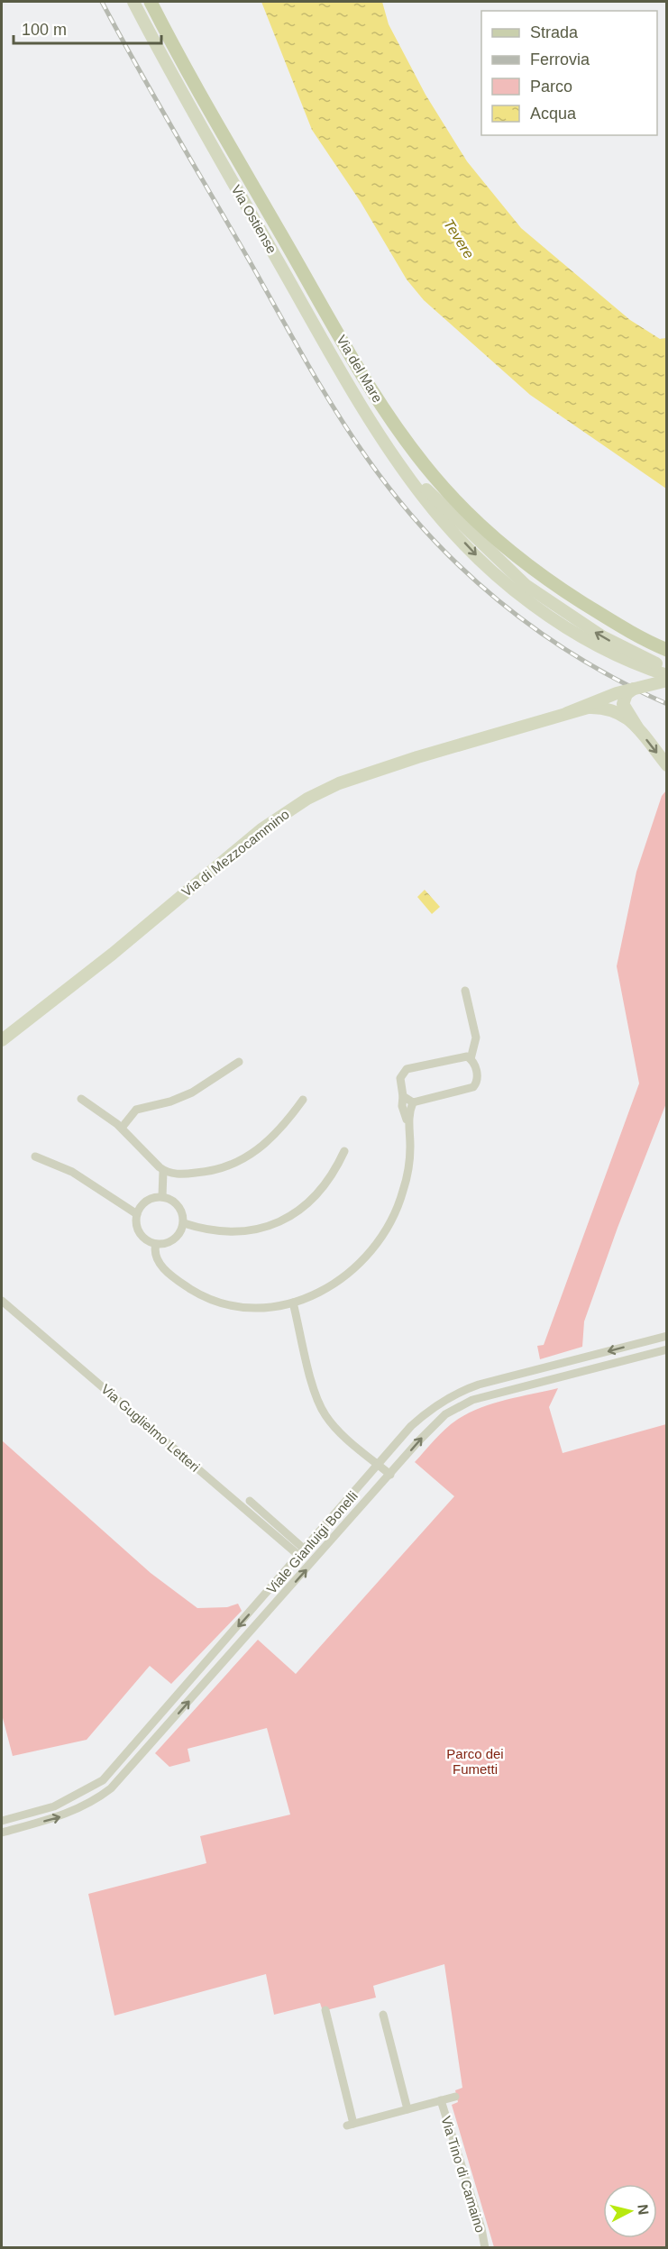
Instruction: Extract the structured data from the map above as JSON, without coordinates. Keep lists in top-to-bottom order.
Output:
{
  "streets": {
    "main road": ["Via Ostiense", "Via del Mare", "Via di Mezzocammino"],
    "street": ["Via Guglielmo Letteri", "Viale Gianluigi Bonelli", "Via Tino di Camaino"]
  },
  "crossings": [
    ["Via Guglielmo Letteri", "Viale Gianluigi Bonelli"]
  ],
  "water": ["Tevere"],
  "parks": ["Parco dei Fumetti"],
  "legend": [
    "Strada",
    "Ferrovia",
    "Parco",
    "Acqua"
  ],
  "scale_bar": "100 m",
  "north": "right"
}
